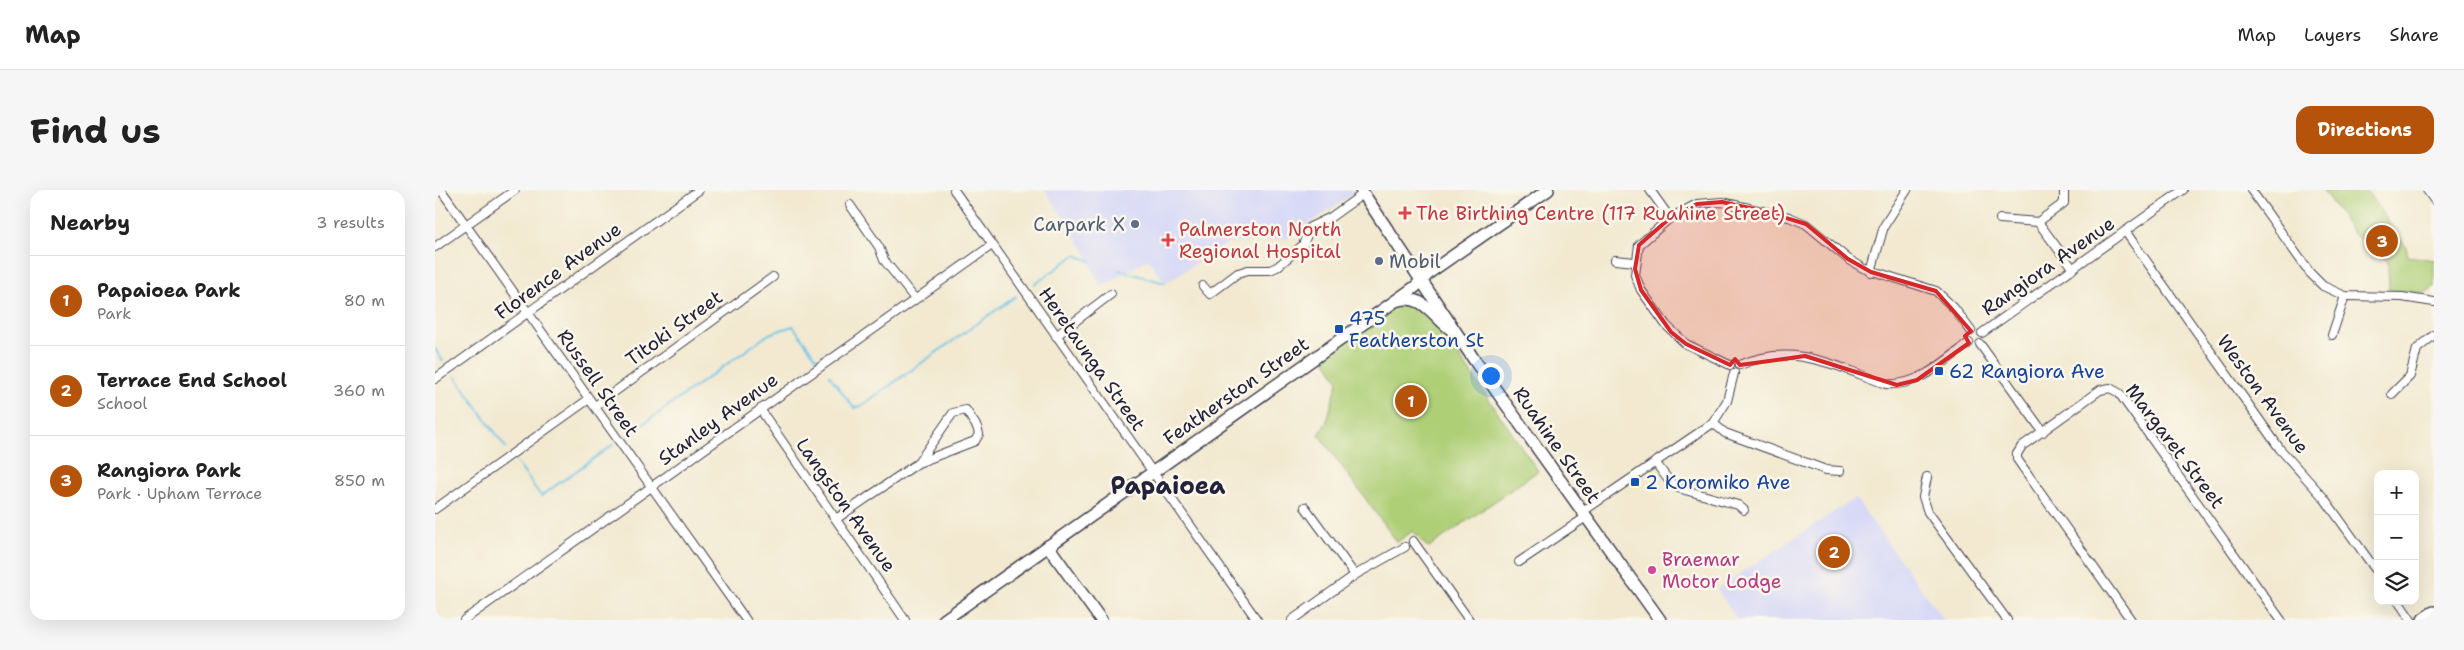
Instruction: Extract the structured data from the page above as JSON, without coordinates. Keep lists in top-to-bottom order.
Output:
{
  "streets": {
    "main road": ["Featherston Street", "Ruahine Street"],
    "street": [
      "Rangiora Avenue",
      "Florence Avenue",
      "Titoki Street",
      "Heretaunga Street",
      "Russell Street",
      "Weston Avenue",
      "Stanley Avenue",
      "Margaret Street",
      "Langston Avenue"
    ]
  },
  "crossings": [
    ["Rangiora Avenue", "Weston Avenue"],
    ["Florence Avenue", "Russell Street"],
    ["Titoki Street", "Russell Street"],
    ["Heretaunga Street", "Featherston Street"],
    ["Heretaunga Street", "Stanley Avenue"],
    ["Russell Street", "Stanley Avenue"],
    ["Featherston Street", "Ruahine Street"],
    ["Stanley Avenue", "Langston Avenue"]
  ],
  "districts": ["Papaioea"],
  "places": {
    "health": ["The Birthing Centre (117 Ruahine Street)", "Palmerston North Regional Hospital"],
    "other": ["Carpark X", "Mobil", "Braemar Motor Lodge"],
    "transit": ["475 Featherston St", "62 Rangiora Ave", "2 Koromiko Ave"]
  },
  "page": {
    "header": "Map",
    "nav": ["Map", "Layers", "Share"],
    "buttons": "Directions",
    "title": "Find us",
    "heading": ["Nearby", "3 results"],
    "pins": ["3", "1", "2"],
    "list": [
      {
        "mark": "1",
        "name": "Papaioea Park",
        "note": "Park",
        "value": "80 m"
      },
      {
        "mark": "2",
        "name": "Terrace End School",
        "note": "School",
        "value": "360 m"
      },
      {
        "mark": "3",
        "name": "Rangiora Park",
        "note": "Park · Upham Terrace",
        "value": "850 m"
      }
    ],
    "map_buttons": ["+", "−"]
  }
}
